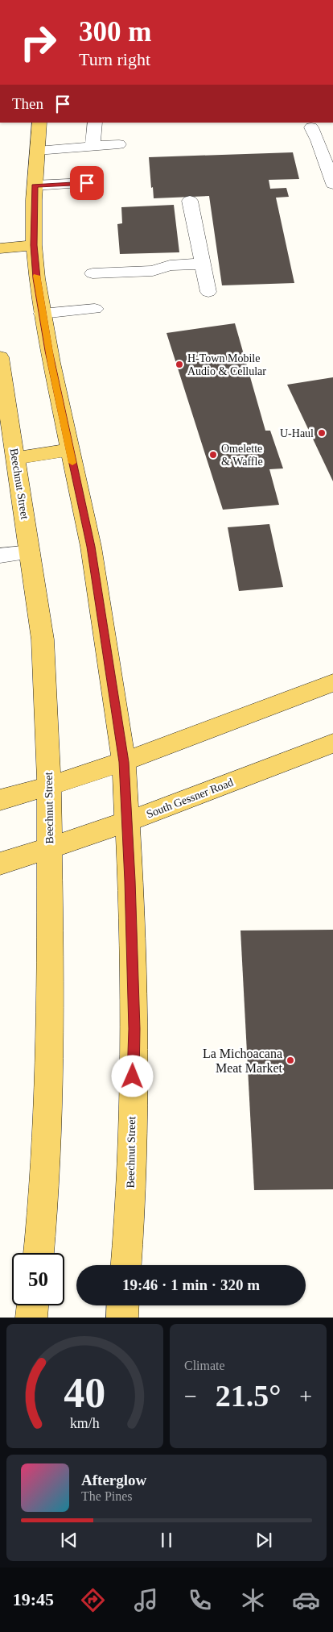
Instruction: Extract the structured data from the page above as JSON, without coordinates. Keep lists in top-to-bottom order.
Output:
{
  "streets": {
    "main road": ["Beechnut Street", "South Gessner Road"]
  },
  "crossings": [
    ["Beechnut Street", "South Gessner Road"]
  ],
  "places": [
    "H-Town Mobile Audio & Cellular",
    "U-Haul",
    "Omelette & Waffle",
    "La Michoacana Meat Market"
  ],
  "page": {
    "turn": ["300 m", "Turn right"],
    "then": "Then",
    "limit": "50",
    "trip": "19:46 · 1 min · 320 m",
    "tile": "Climate",
    "heat": ["−", "21.5°", "+"],
    "song": ["Afterglow", "The Pines"],
    "tabs": "19:45",
    "gauge": ["40", "km/h"]
  }
}
